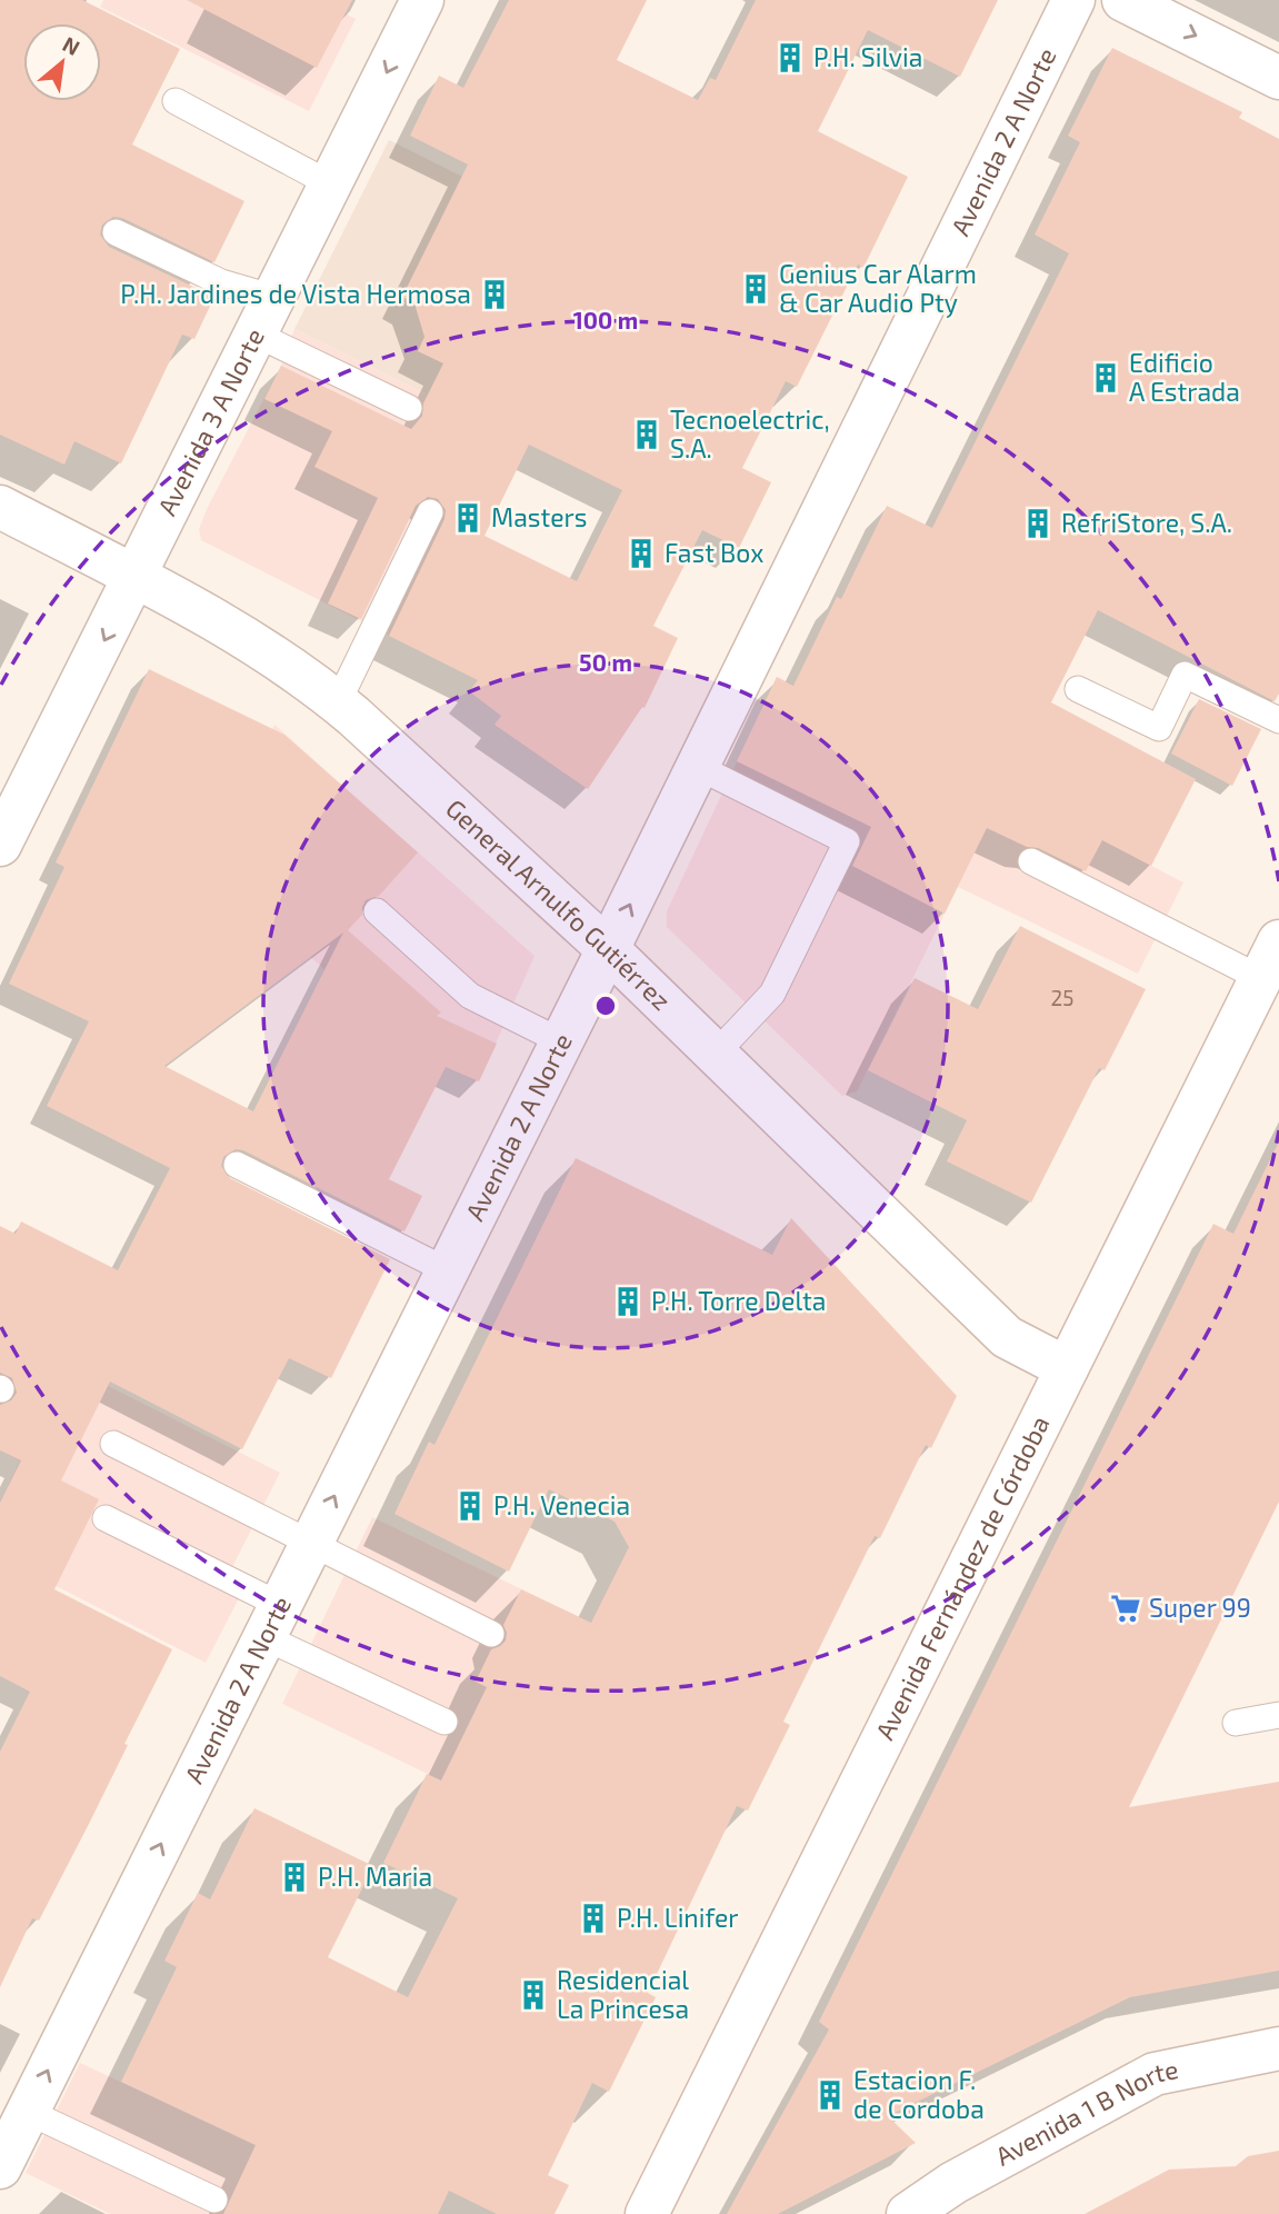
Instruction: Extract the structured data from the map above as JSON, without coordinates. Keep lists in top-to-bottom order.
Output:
{
  "streets": {
    "street": [
      "Avenida 2 A Norte",
      "Avenida 3 A Norte",
      "General Arnulfo Gutiérrez",
      "Avenida Fernández de Córdoba",
      "Avenida 1 B Norte"
    ]
  },
  "crossings": [
    ["Avenida 2 A Norte", "General Arnulfo Gutiérrez"],
    ["Avenida 3 A Norte", "General Arnulfo Gutiérrez"],
    ["General Arnulfo Gutiérrez", "Avenida Fernández de Córdoba"]
  ],
  "one_way": ["Avenida 2 A Norte", "Avenida 3 A Norte"],
  "places": {
    "building": [
      "P.H. Silvia",
      "Genius Car Alarm & Car Audio Pty",
      "P.H. Jardines de Vista Hermosa",
      "Edificio A Estrada",
      "Tecnoelectric, S.A.",
      "Masters",
      "RefriStore, S.A.",
      "Fast Box",
      "P.H. Torre Delta",
      "P.H. Venecia",
      "P.H. Maria",
      "P.H. Linifer",
      "Residencial La Princesa",
      "Estacion F. de Cordoba"
    ],
    "supermarket": ["Super 99"]
  },
  "house_numbers": ["25"],
  "north": "top right",
  "rings": ["100 m", "50 m"]
}
